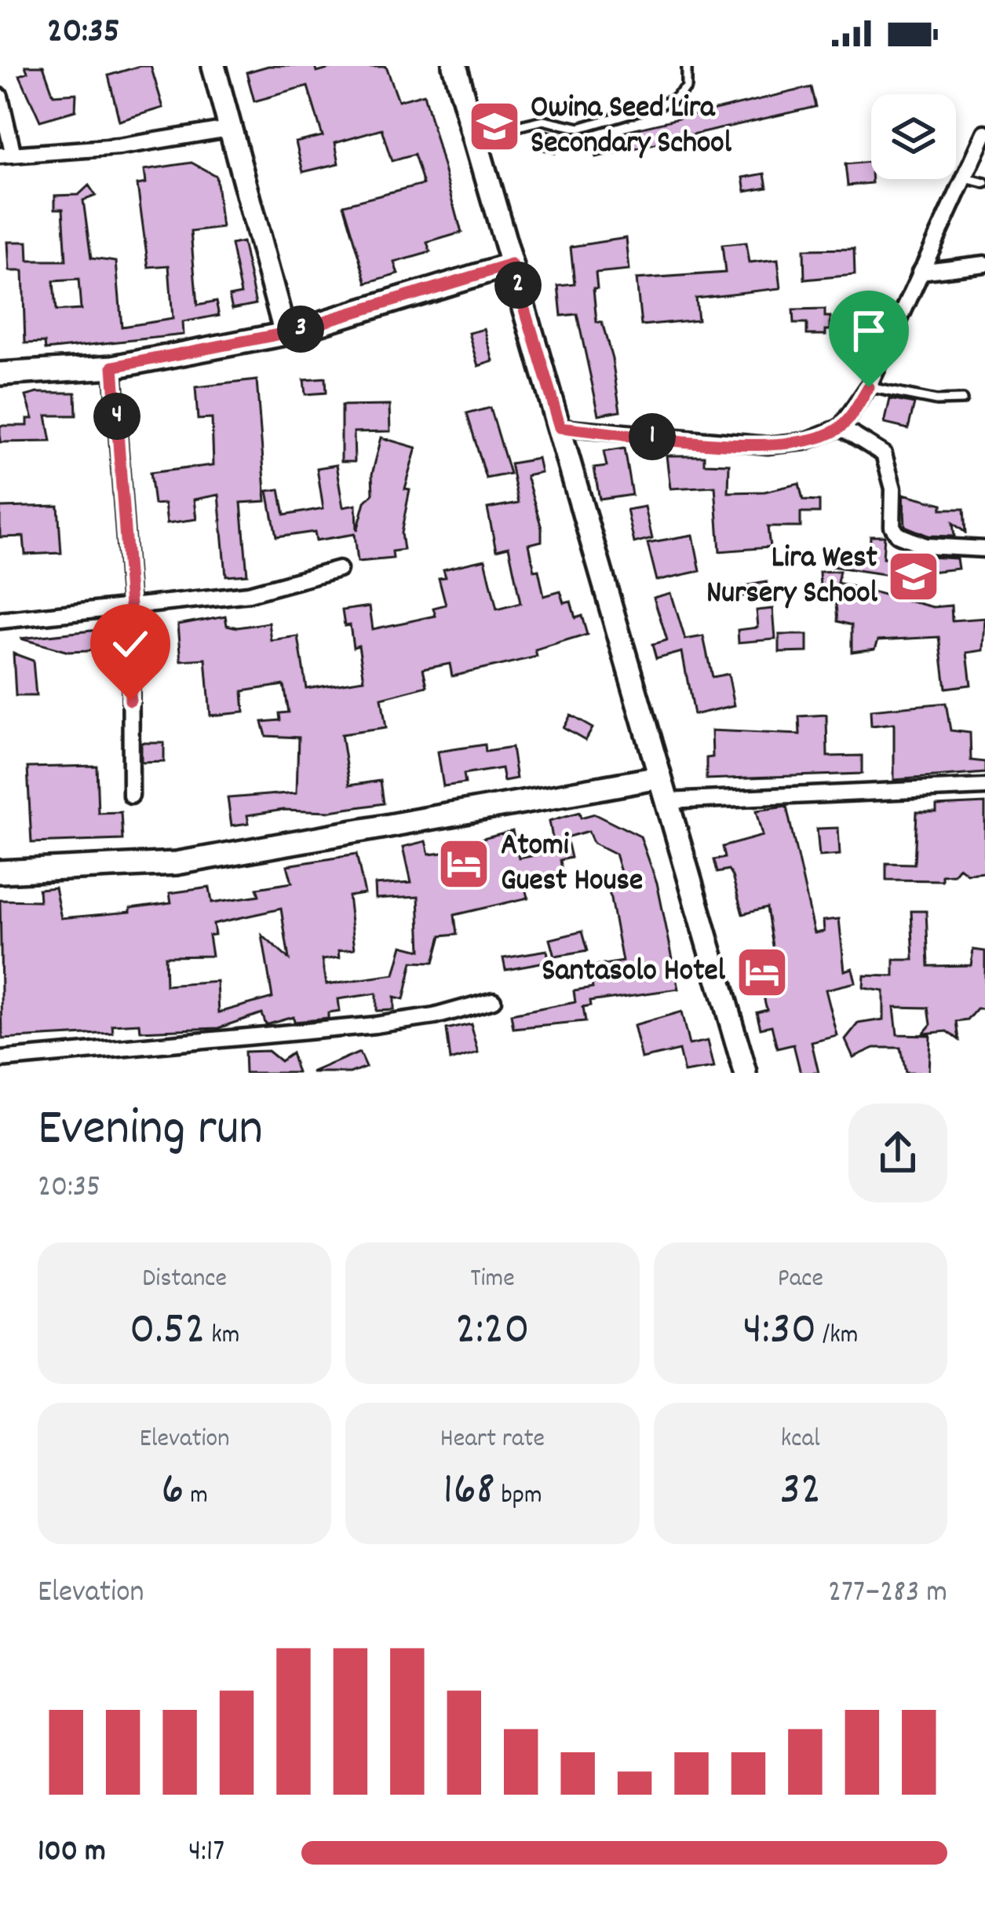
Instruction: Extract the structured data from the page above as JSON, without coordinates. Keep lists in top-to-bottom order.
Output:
{
  "places": {
    "school or university": ["Owina Seed Lira Secondary School", "Lira West Nursery School"],
    "hotel": ["Atomi Guest House", "Santasolo Hotel"]
  },
  "page": {
    "status": "20:35",
    "pins": [
      "2",
      "3",
      "4",
      "1"
    ],
    "heading": ["Evening run", "20:35"],
    "stats": [
      ["Distance", "0.52 km"],
      ["Time", "2:20"],
      ["Pace", "4:30 /km"],
      ["Elevation", "6 m"],
      ["Heart rate", "168 bpm"],
      ["kcal", "32"]
    ],
    "chart": ["Elevation", "277–283 m"],
    "list": [
      {
        "name": "100 m",
        "note": "4:17"
      }
    ]
  }
}
